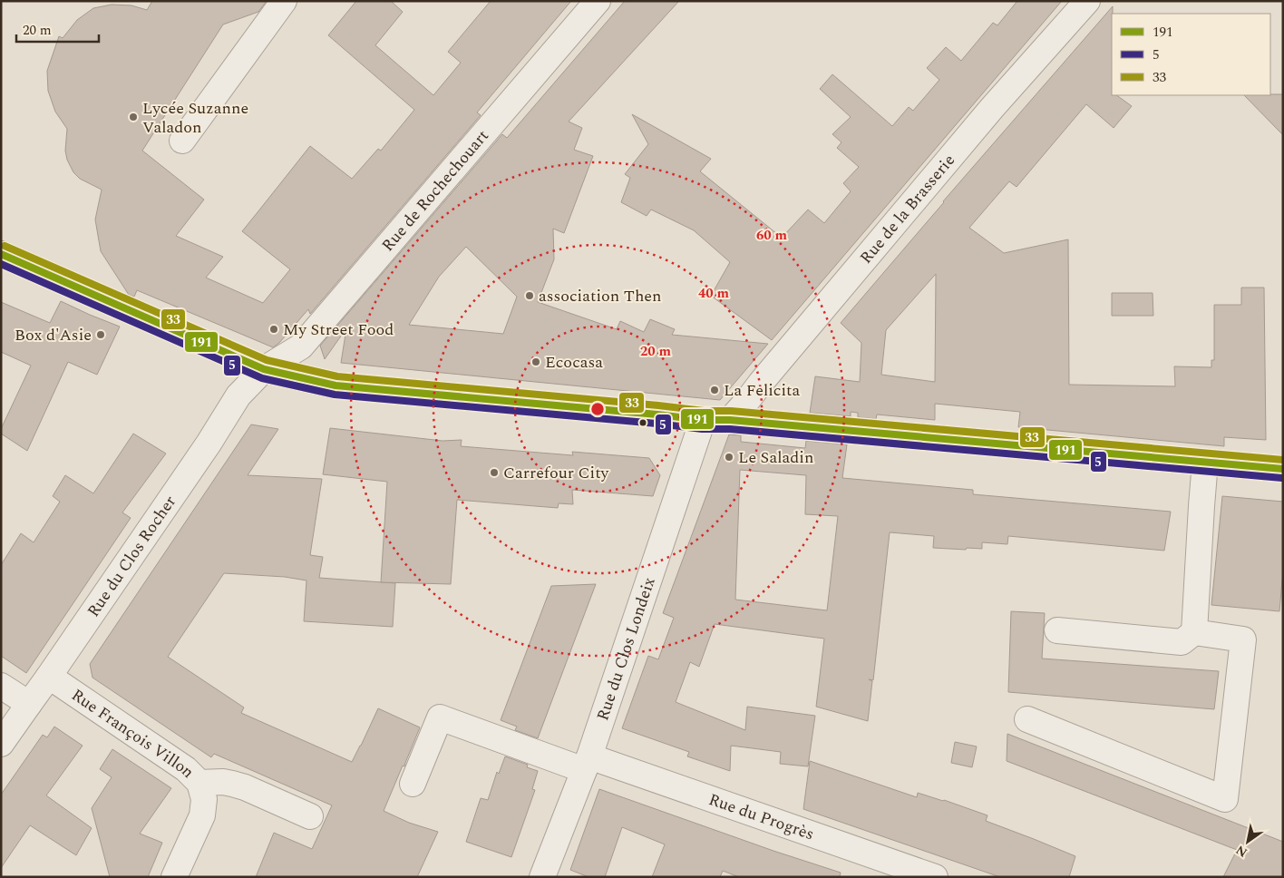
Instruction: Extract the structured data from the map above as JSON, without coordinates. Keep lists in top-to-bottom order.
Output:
{
  "streets": {
    "street": [
      "Rue de Rochechouart",
      "Rue de la Brasserie",
      "Rue du Clos Rocher",
      "Rue du Clos Londeix",
      "Rue François Villon",
      "Rue du Progrès"
    ]
  },
  "crossings": [
    ["Rue de Rochechouart", "Rue du Clos Rocher"],
    ["Rue du Clos Rocher", "Rue François Villon"],
    ["Rue du Clos Londeix", "Rue du Progrès"]
  ],
  "places": [
    "Lycée Suzanne Valadon",
    "association Then",
    "My Street Food",
    "Box d'Asie",
    "Ecocasa",
    "La Felicita",
    "Le Saladin",
    "Carrefour City"
  ],
  "lines": ["transit line 33", "transit line 191", "transit line 5"],
  "legend": ["191", "5", "33"],
  "scale_bar": "20 m",
  "north": "bottom left",
  "rings": ["60 m", "40 m", "20 m"]
}
